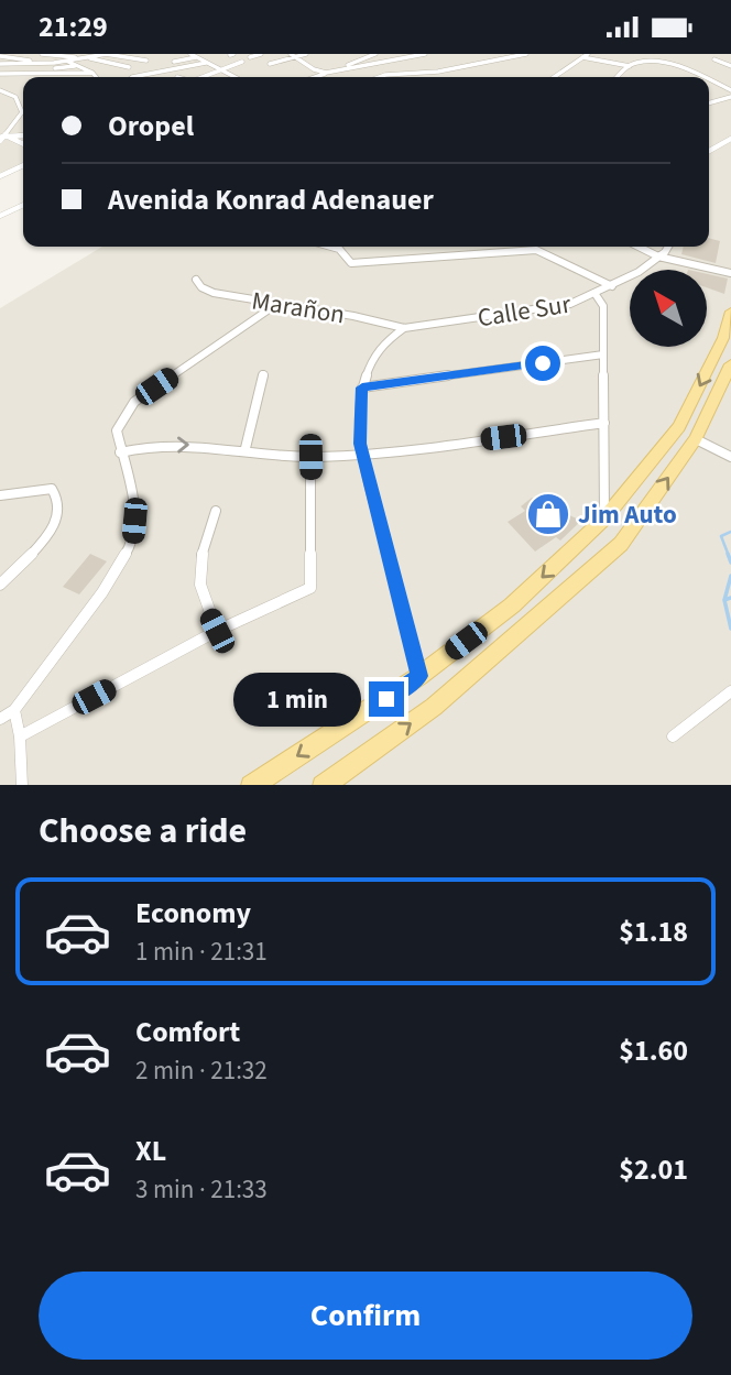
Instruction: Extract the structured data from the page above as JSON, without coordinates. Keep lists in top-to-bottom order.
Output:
{
  "streets": {
    "street": ["Marañon", "Calle Sur"]
  },
  "crossings": [
    ["Marañon", "Calle Sur"]
  ],
  "places": {
    "shop": ["Jim Auto"]
  },
  "north": "top left",
  "page": {
    "status": "21:29",
    "banner": ["Oropel", "Avenida Konrad Adenauer"],
    "bubble": "1 min",
    "heading": "Choose a ride",
    "list": [
      {
        "name": "Economy",
        "note": "1 min · 21:31",
        "value": "$1.18"
      },
      {
        "name": "Comfort",
        "note": "2 min · 21:32",
        "value": "$1.60"
      },
      {
        "name": "XL",
        "note": "3 min · 21:33",
        "value": "$2.01"
      }
    ],
    "buttons": "Confirm"
  }
}
